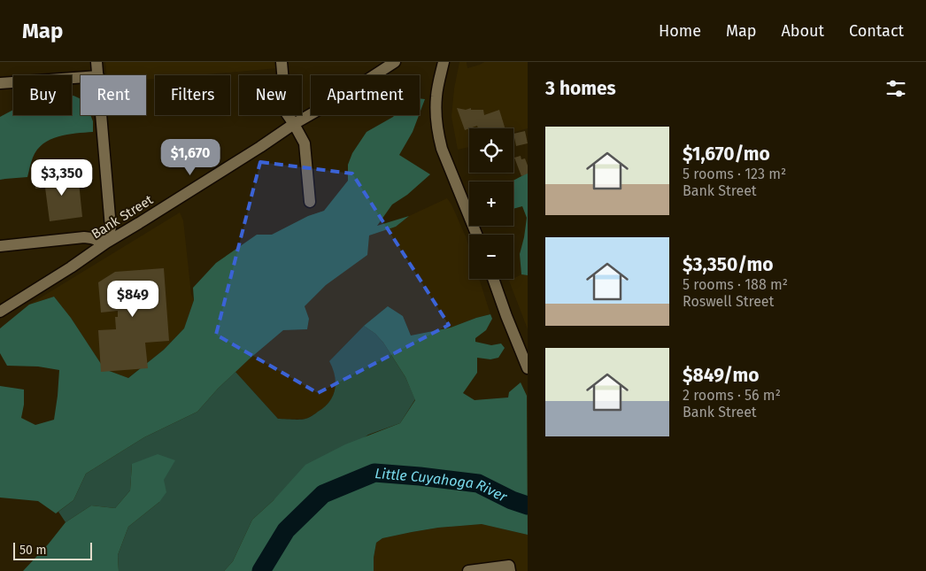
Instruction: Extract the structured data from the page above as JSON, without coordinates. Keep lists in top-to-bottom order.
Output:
{
  "streets": {
    "street": ["Bank Street"]
  },
  "water": ["Little Cuyahoga River"],
  "scale_bar": "50 m",
  "page": {
    "header": "Map",
    "nav": [
      "Home",
      "Map",
      "About",
      "Contact"
    ],
    "heading": "3 homes",
    "chip": [
      "Buy",
      "Rent",
      "Filters",
      "New",
      "Apartment"
    ],
    "list": [
      {
        "name": "$1,670/mo",
        "note": "5 rooms · 123 m² · Bank Street"
      },
      {
        "name": "$3,350/mo",
        "note": "5 rooms · 188 m² · Roswell Street"
      },
      {
        "name": "$849/mo",
        "note": "2 rooms · 56 m² · Bank Street"
      }
    ],
    "map_buttons": ["+", "−"],
    "price": ["$1,670", "$3,350", "$849"],
    "scale": "50 m"
  }
}
